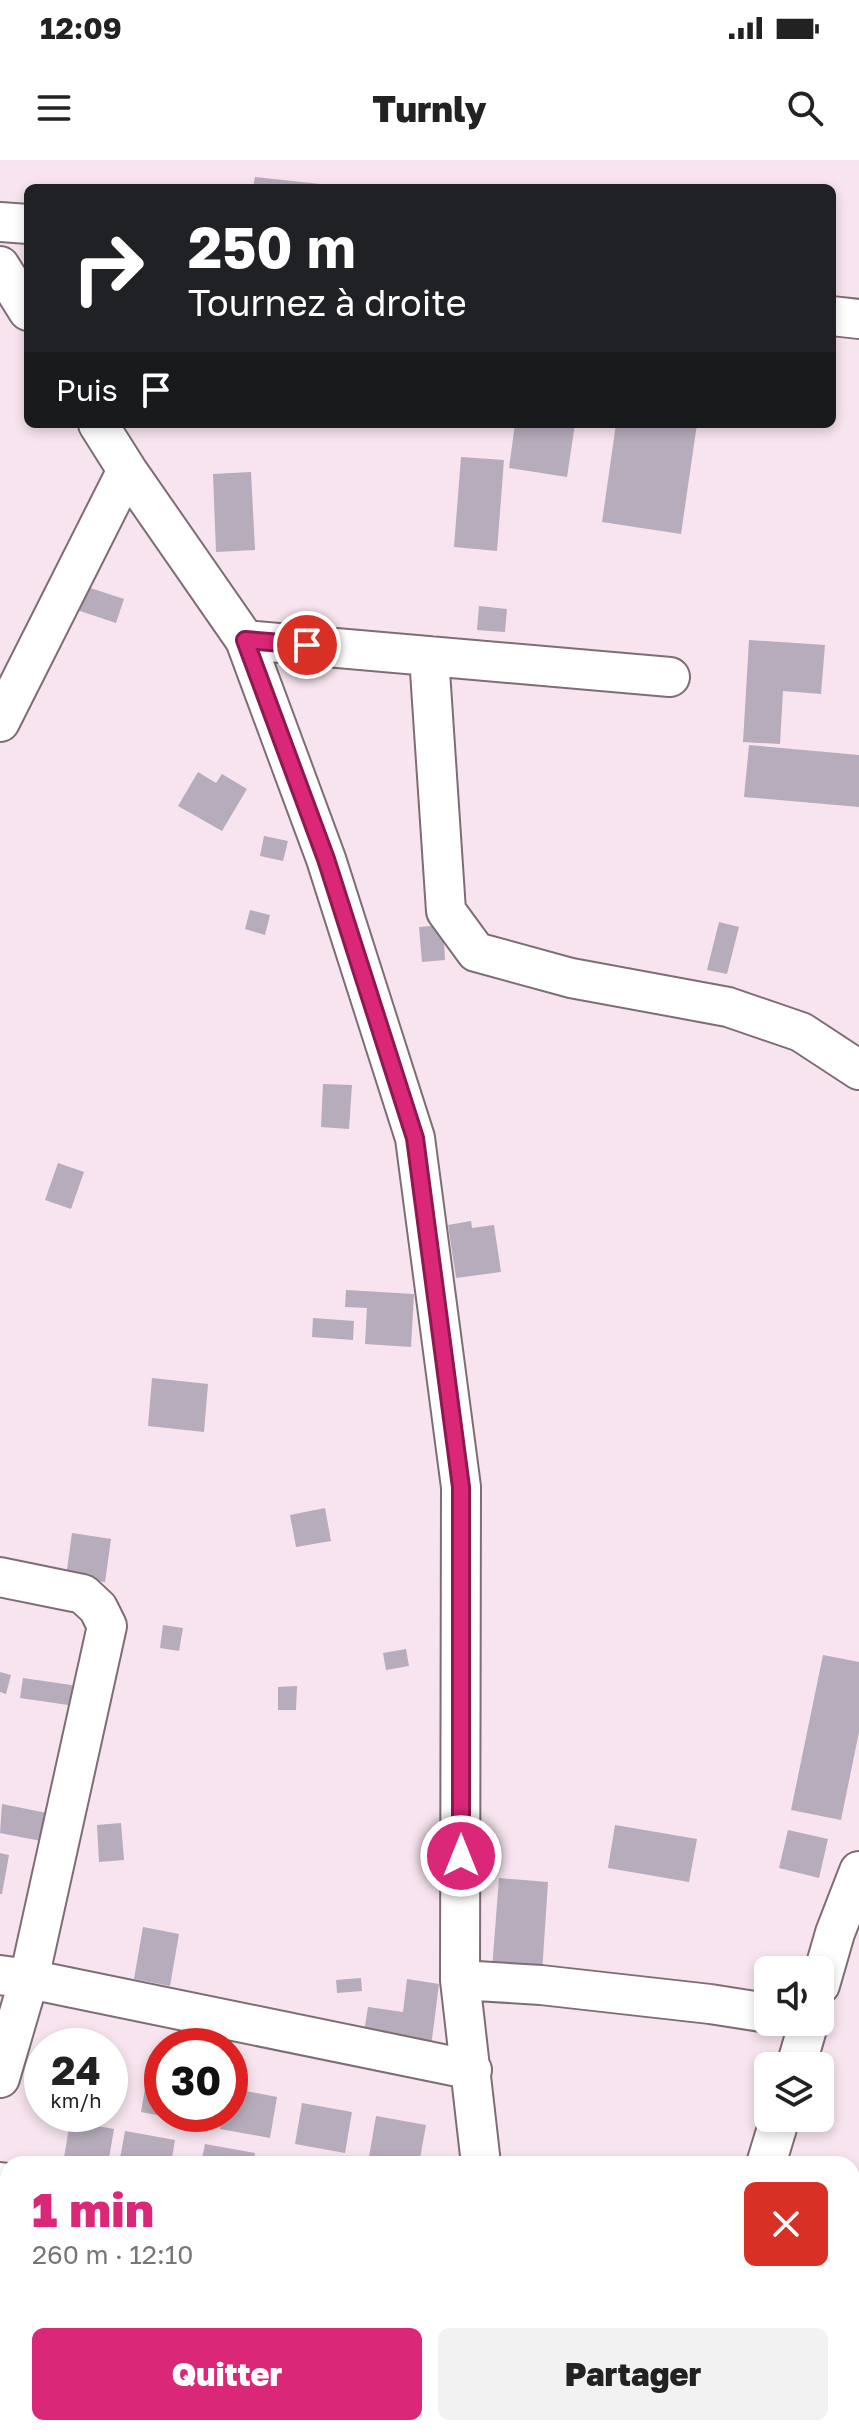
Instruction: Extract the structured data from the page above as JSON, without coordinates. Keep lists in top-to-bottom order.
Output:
{
  "page": {
    "status": "12:09",
    "header": "Turnly",
    "turn": ["250 m", "Tournez à droite"],
    "then": "Puis",
    "speed": "24 km/h",
    "limit": "30",
    "heading": ["1 min", "260 m · 12:10"],
    "buttons": ["Quitter", "Partager"]
  }
}
